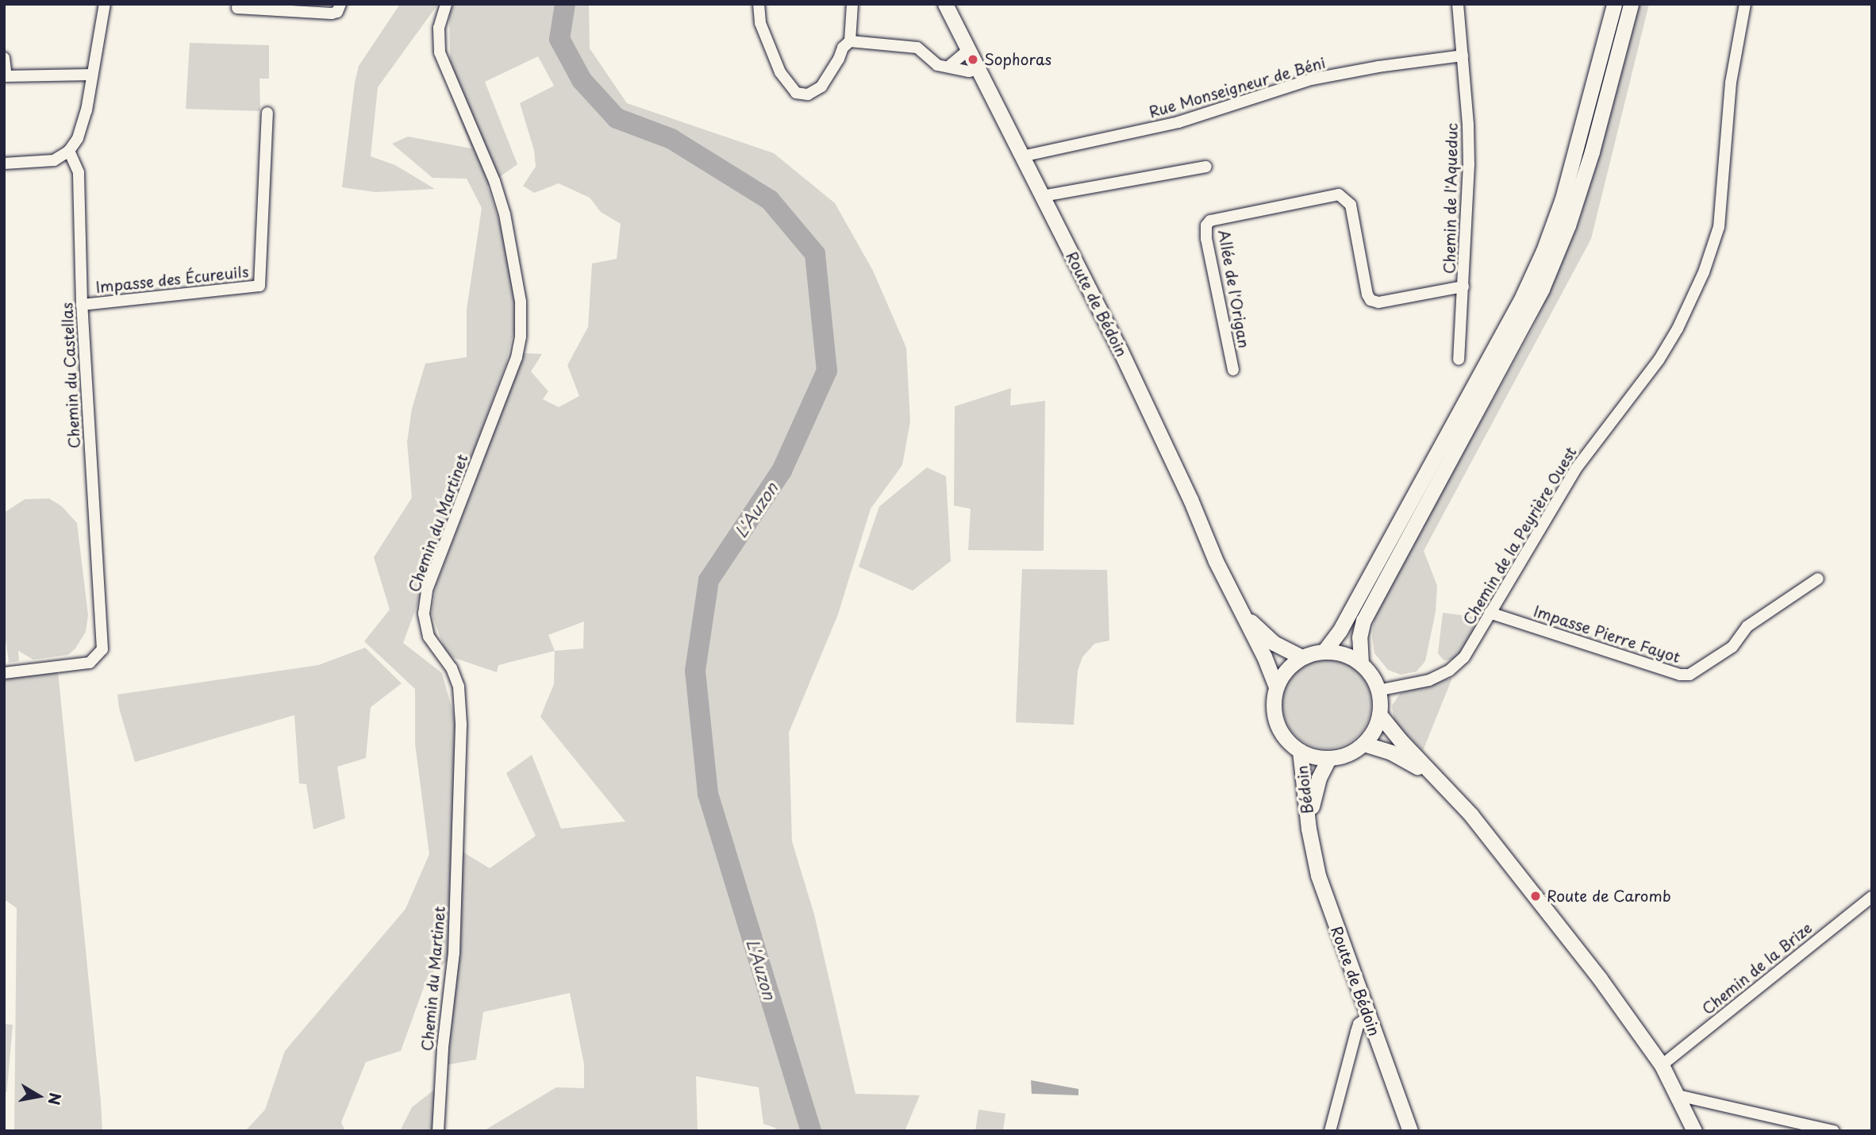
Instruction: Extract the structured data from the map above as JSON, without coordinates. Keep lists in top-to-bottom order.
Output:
{
  "streets": {
    "main road": ["Route de Bédoin", "Bédoin"],
    "street": [
      "Rue Monseigneur de Béni",
      "Chemin de l'Aqueduc",
      "Impasse des Écureuils",
      "Allée de l'Origan",
      "Chemin du Castellas",
      "Chemin du Martinet",
      "Chemin de la Peyrière Ouest",
      "Impasse Pierre Fayot",
      "Chemin de la Brize"
    ]
  },
  "crossings": [
    ["Rue Monseigneur de Béni", "Chemin de l'Aqueduc"],
    ["Rue Monseigneur de Béni", "Route de Bédoin"],
    ["Chemin de l'Aqueduc", "Allée de l'Origan"],
    ["Impasse des Écureuils", "Chemin du Castellas"],
    ["Route de Bédoin", "Chemin de la Peyrière Ouest"],
    ["Route de Bédoin", "Bédoin"],
    ["Chemin de la Peyrière Ouest", "Impasse Pierre Fayot"],
    ["Chemin de la Peyrière Ouest", "Bédoin"]
  ],
  "water": ["L'Auzon"],
  "places": ["Sophoras", "Route de Caromb"],
  "north": "right"
}
